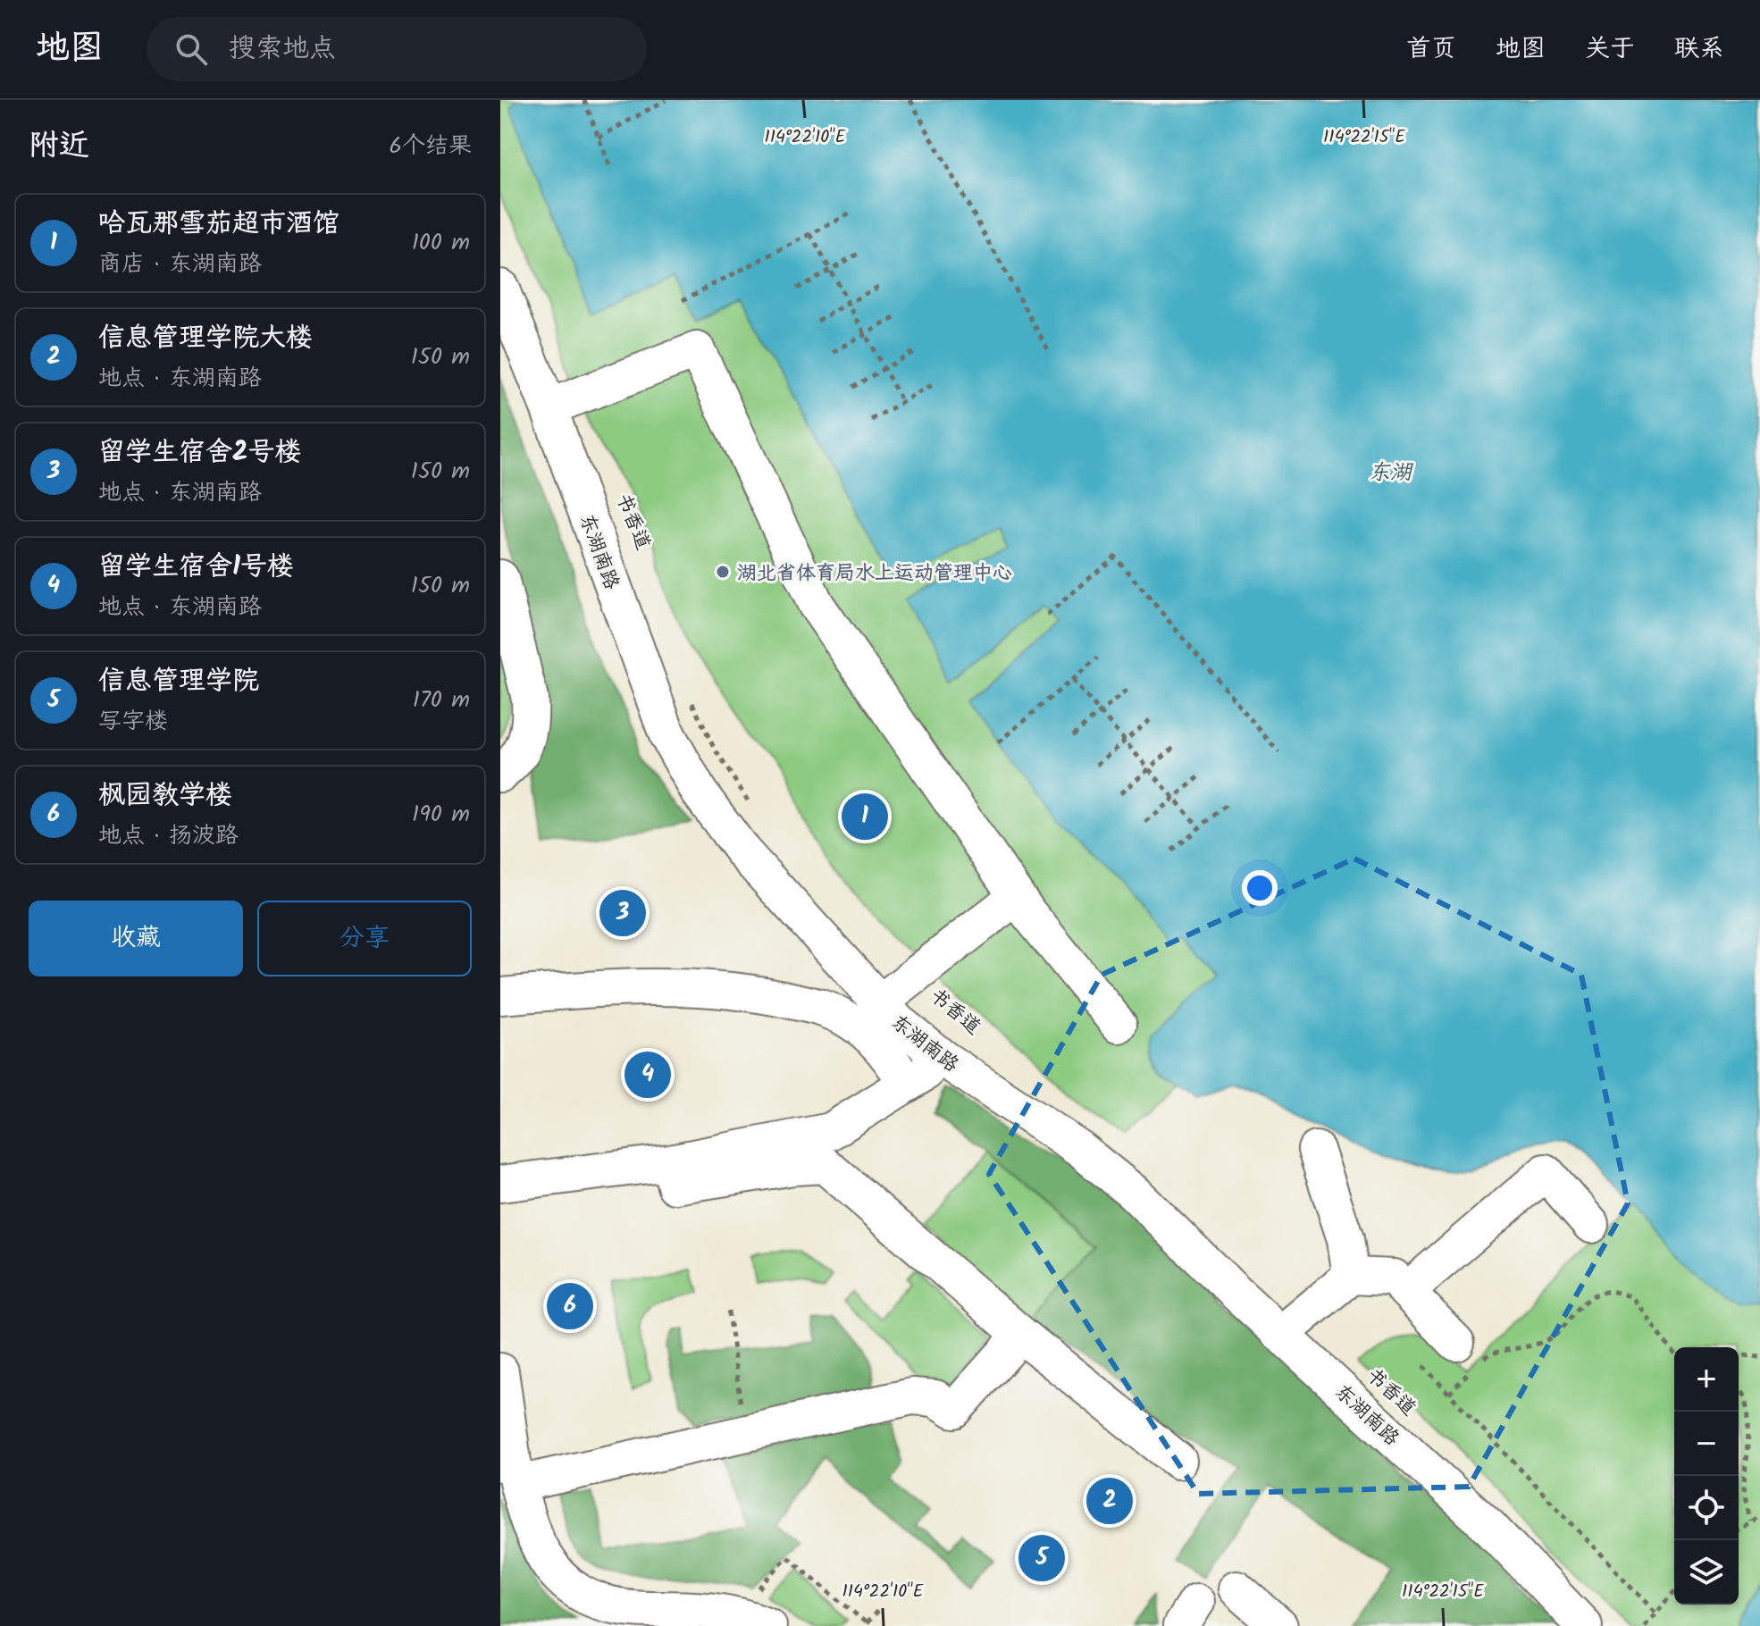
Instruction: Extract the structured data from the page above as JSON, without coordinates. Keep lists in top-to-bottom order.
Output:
{
  "streets": {
    "street": ["东湖南路"]
  },
  "water": ["东湖"],
  "places": ["湖北省体育局水上运动管理中心"],
  "page": {
    "header": "地图",
    "search": "搜索地点",
    "nav": [
      "首页",
      "地图",
      "关于",
      "联系"
    ],
    "heading": ["附近", "6个结果"],
    "list": [
      {
        "mark": "1",
        "name": "哈瓦那雪茄超市酒馆",
        "note": "商店 · 东湖南路",
        "value": "100 m"
      },
      {
        "mark": "2",
        "name": "信息管理学院大楼",
        "note": "地点 · 东湖南路",
        "value": "150 m"
      },
      {
        "mark": "3",
        "name": "留学生宿舍2号楼",
        "note": "地点 · 东湖南路",
        "value": "150 m"
      },
      {
        "mark": "4",
        "name": "留学生宿舍1号楼",
        "note": "地点 · 东湖南路",
        "value": "150 m"
      },
      {
        "mark": "5",
        "name": "信息管理学院",
        "note": "写字楼",
        "value": "170 m"
      },
      {
        "mark": "6",
        "name": "枫园教学楼",
        "note": "地点 · 扬波路",
        "value": "190 m"
      }
    ],
    "pins": [
      "1",
      "3",
      "4",
      "6",
      "2",
      "5"
    ],
    "buttons": ["收藏", "分享"],
    "map_buttons": ["+", "−"]
  },
  "coordinates": ["114°22'10\"E", "114°22'15\"E"]
}
